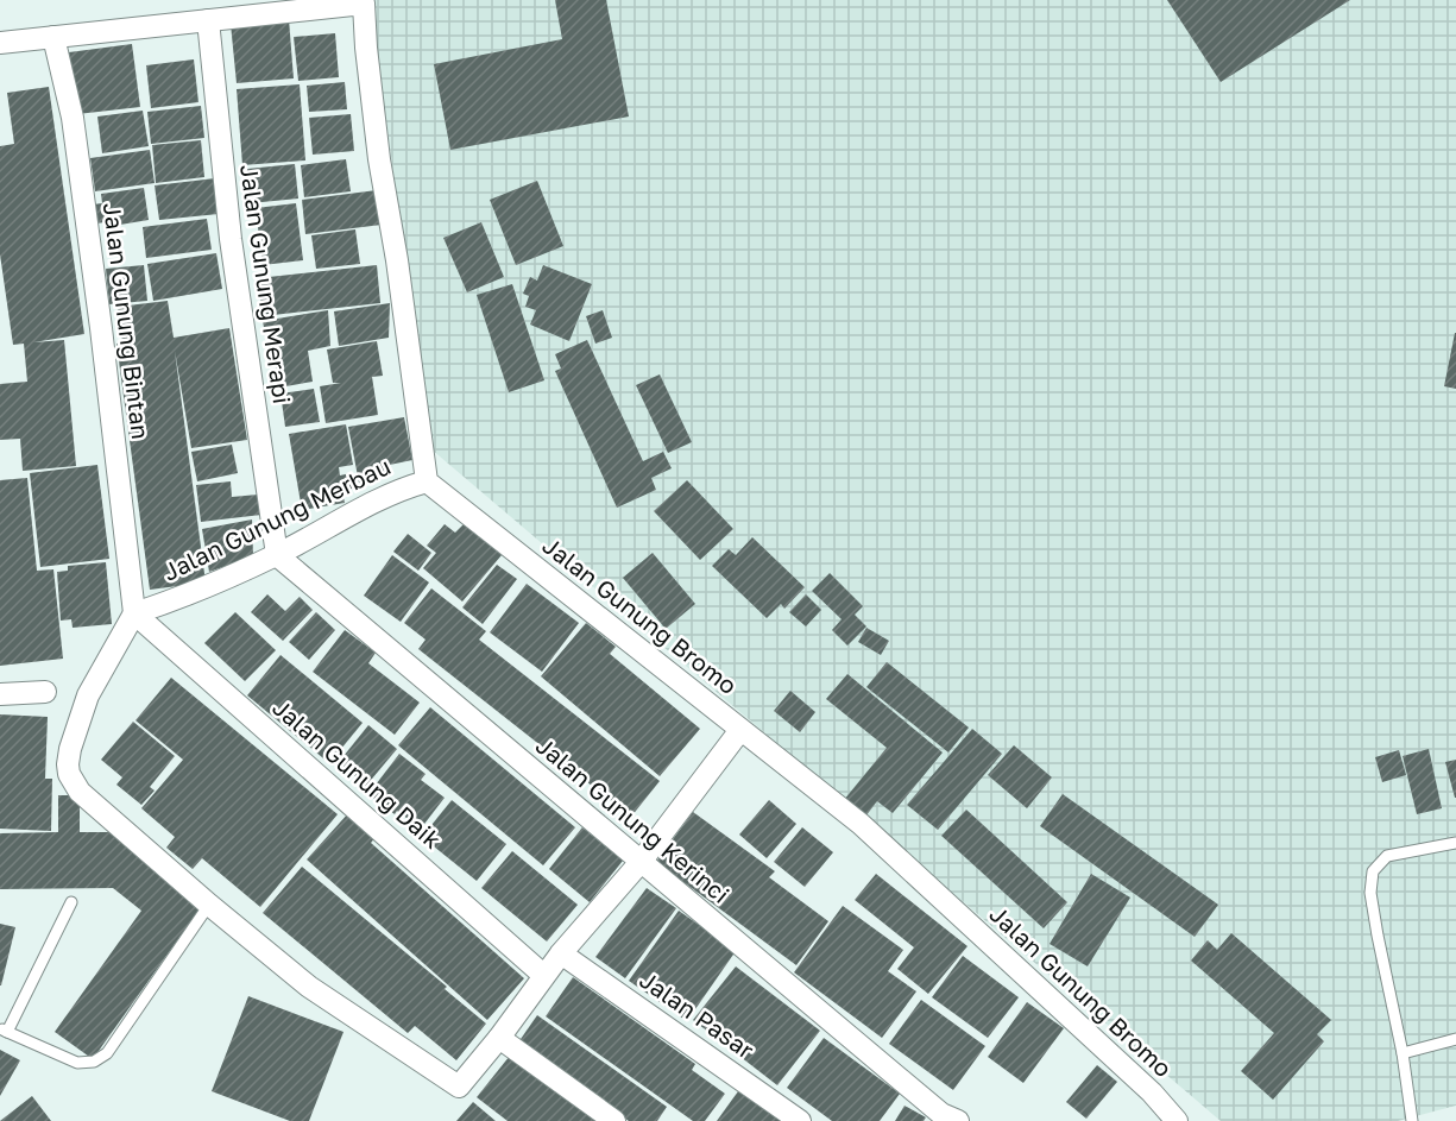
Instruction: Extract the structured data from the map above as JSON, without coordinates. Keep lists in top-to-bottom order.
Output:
{
  "streets": {
    "street": [
      "Jalan Gunung Merapi",
      "Jalan Gunung Bintan",
      "Jalan Gunung Merbau",
      "Jalan Gunung Bromo",
      "Jalan Gunung Daik",
      "Jalan Gunung Kerinci",
      "Jalan Pasar"
    ]
  },
  "crossings": [
    ["Jalan Gunung Merapi", "Jalan Gunung Merbau"],
    ["Jalan Gunung Merapi", "Jalan Gunung Kerinci"],
    ["Jalan Gunung Bintan", "Jalan Gunung Merbau"],
    ["Jalan Gunung Bintan", "Jalan Gunung Daik"],
    ["Jalan Gunung Merbau", "Jalan Gunung Bromo"],
    ["Jalan Gunung Merbau", "Jalan Gunung Daik"],
    ["Jalan Gunung Merbau", "Jalan Gunung Kerinci"]
  ]
}
